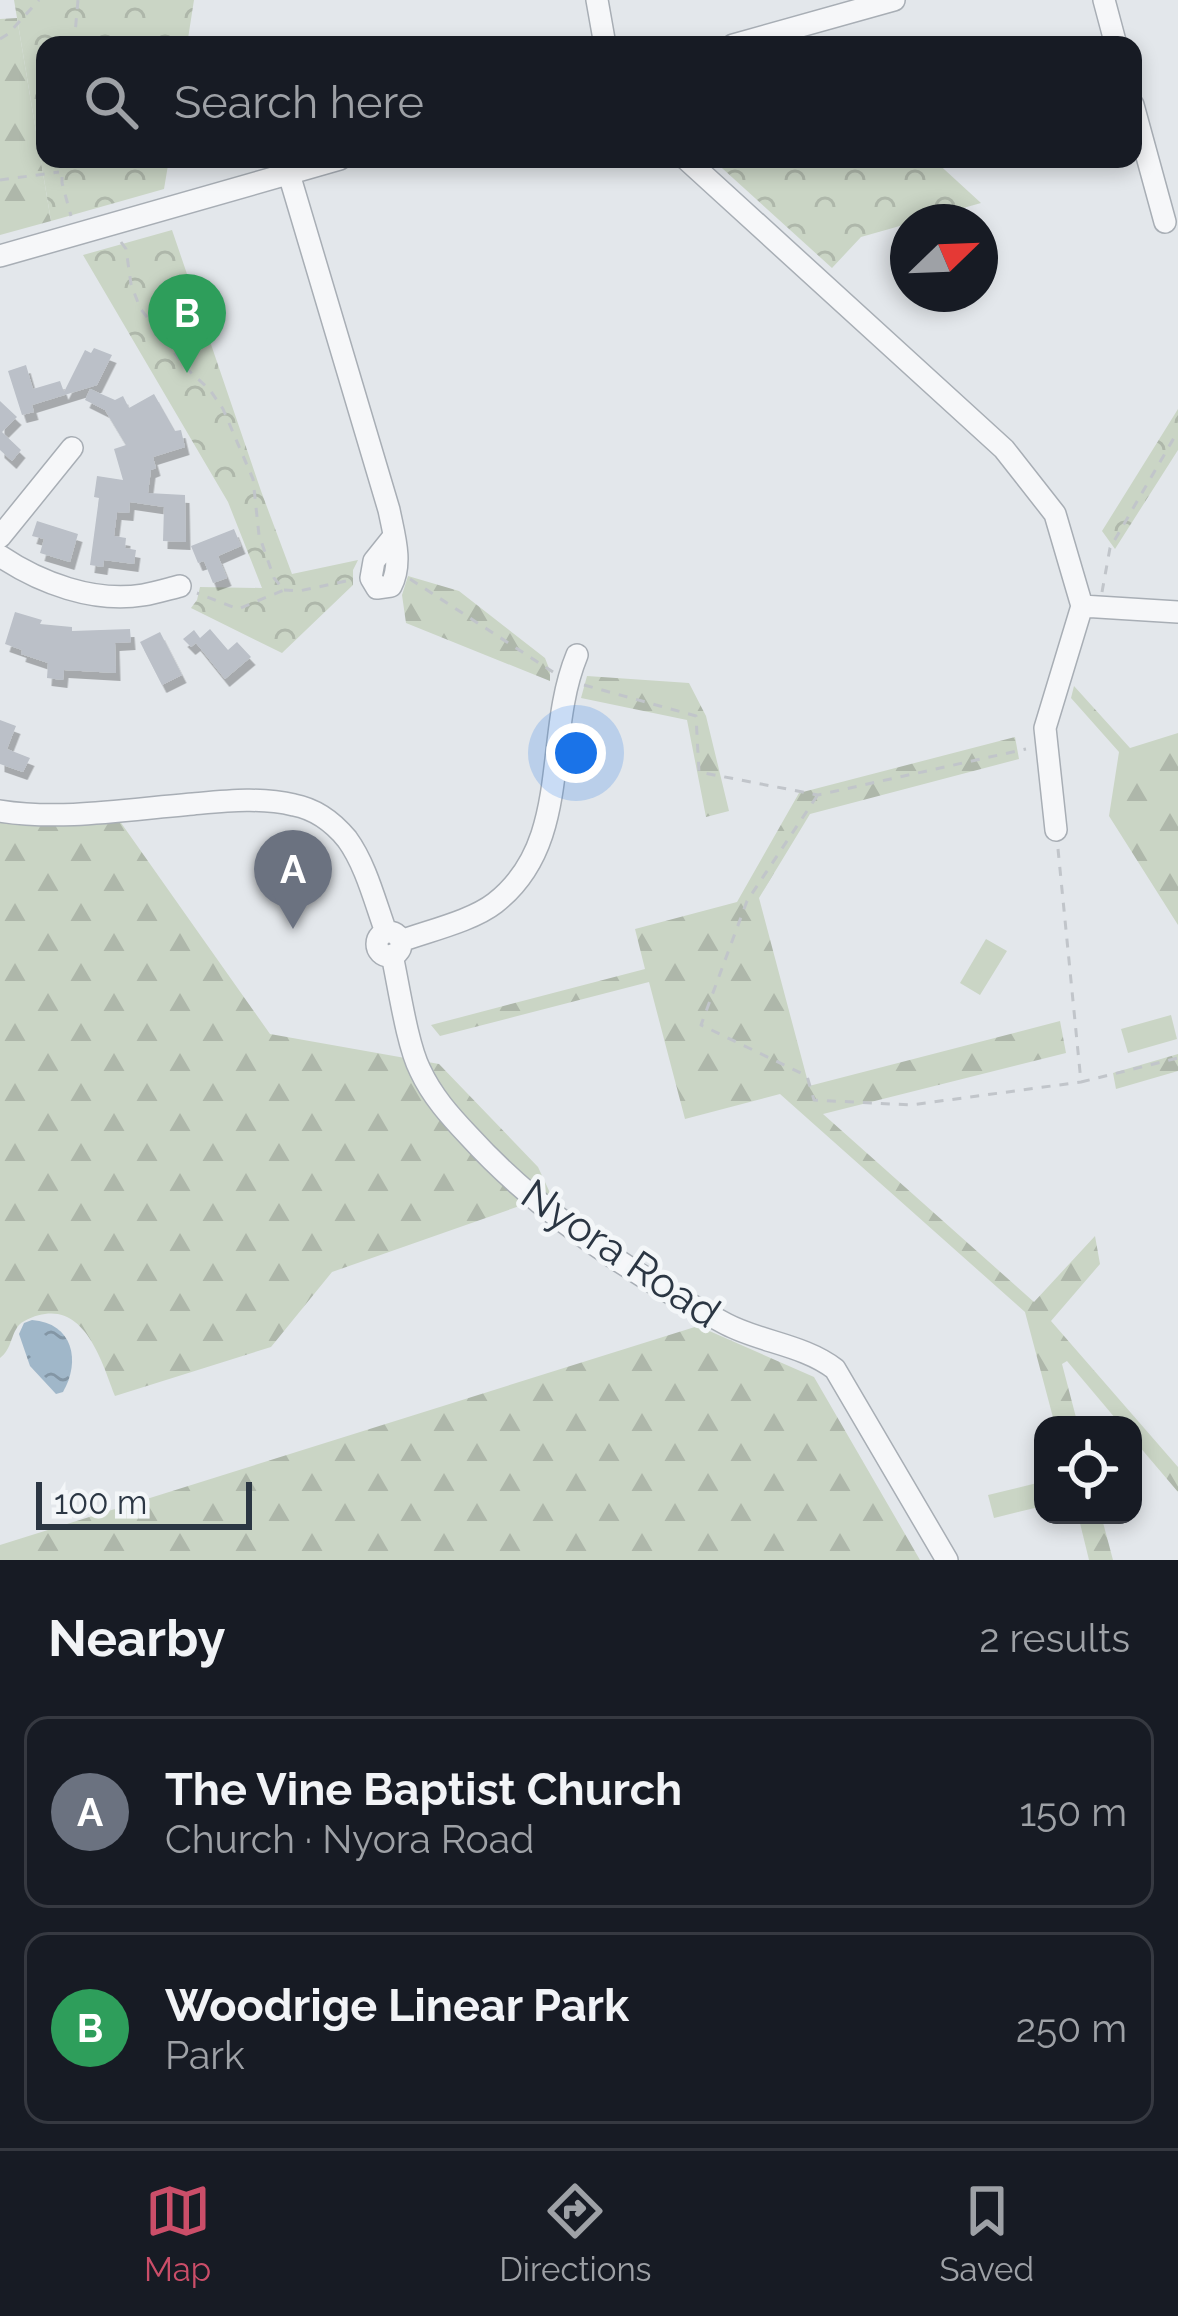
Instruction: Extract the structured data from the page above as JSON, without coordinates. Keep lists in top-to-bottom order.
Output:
{
  "streets": {
    "street": ["Nyora Road"]
  },
  "scale_bar": "100 m",
  "north": "top right",
  "page": {
    "search": "Search here",
    "pins": ["B", "A"],
    "scale": "100 m",
    "heading": ["Nearby", "2 results"],
    "list": [
      {
        "mark": "A",
        "name": "The Vine Baptist Church",
        "note": "Church · Nyora Road",
        "value": "150 m"
      },
      {
        "mark": "B",
        "name": "Woodrige Linear Park",
        "note": "Park",
        "value": "250 m"
      }
    ],
    "nav": ["Map", "Directions", "Saved"]
  }
}
